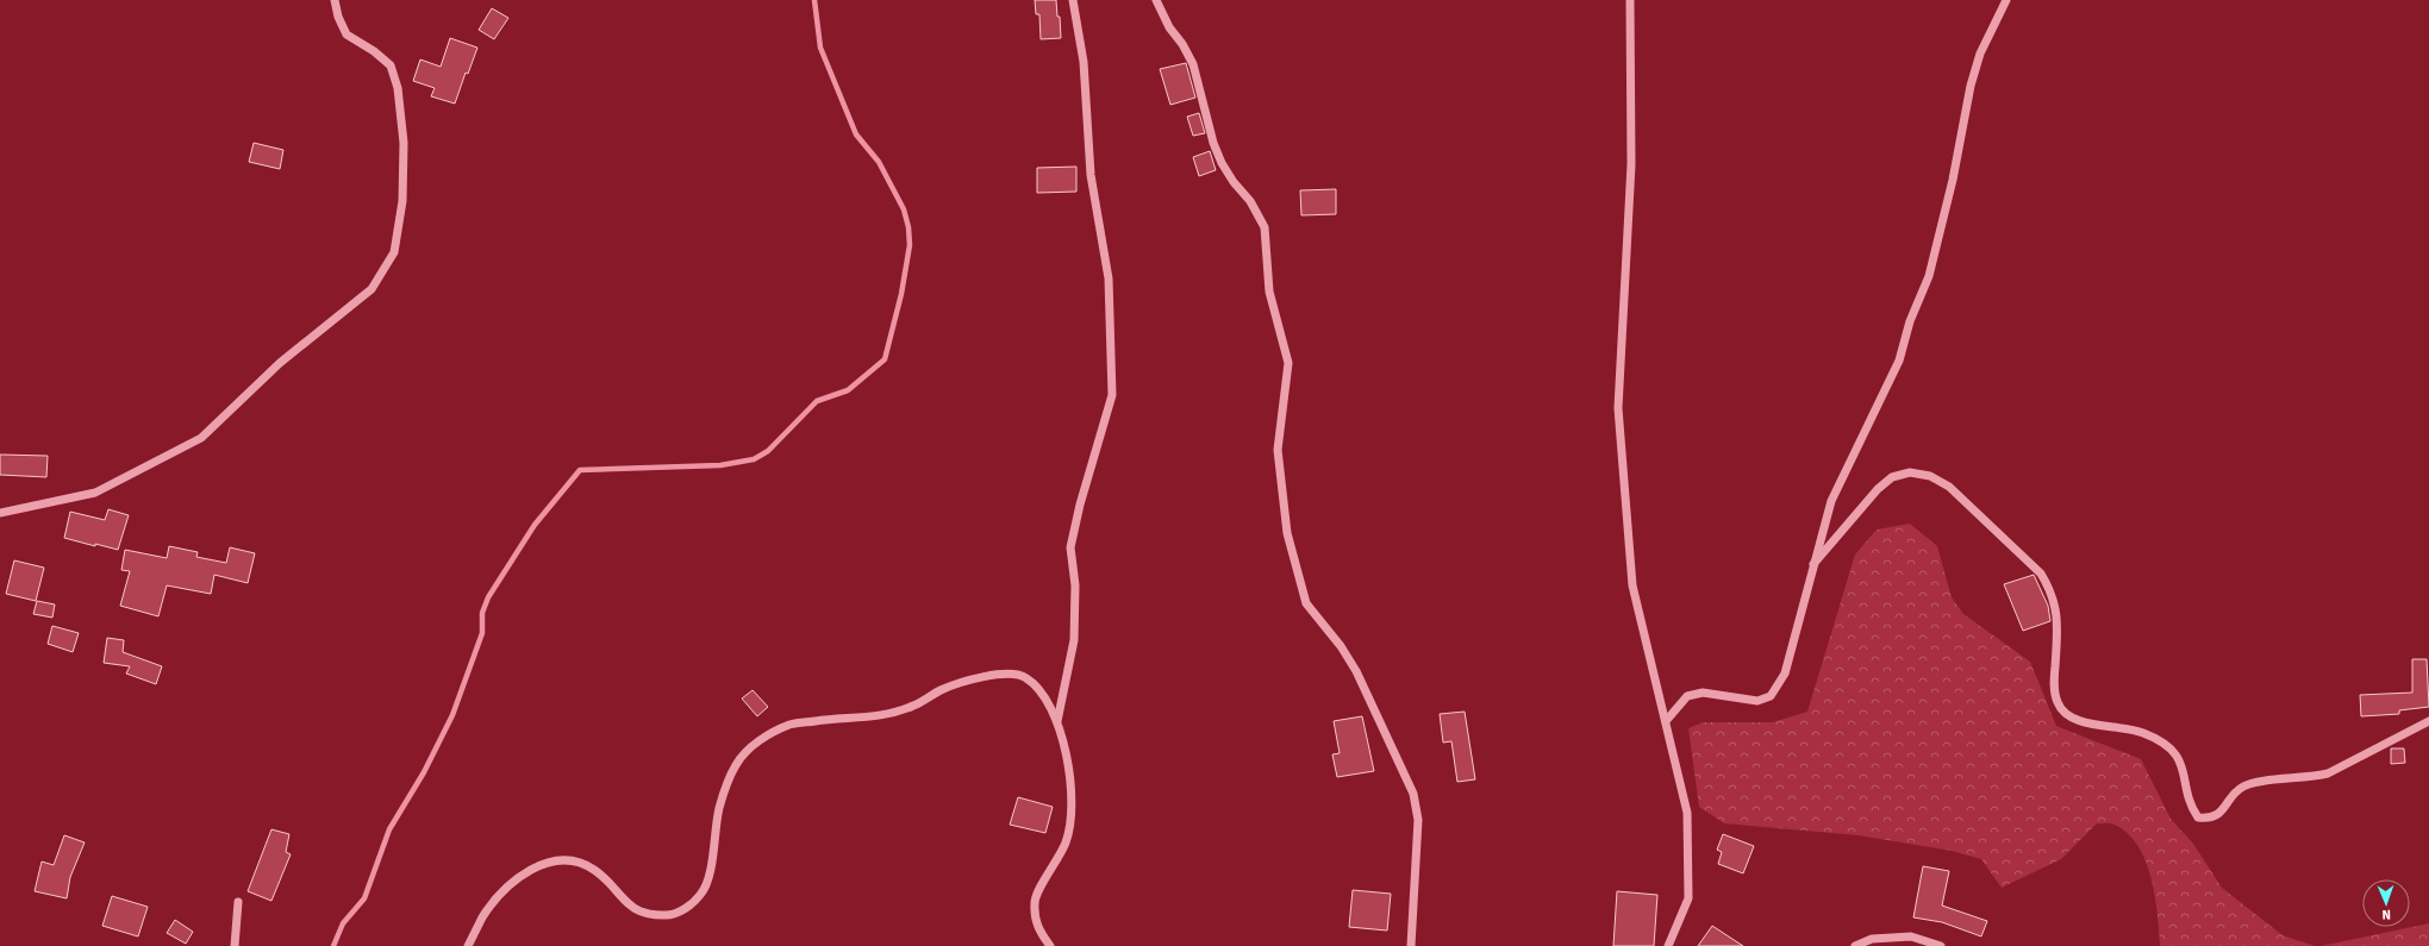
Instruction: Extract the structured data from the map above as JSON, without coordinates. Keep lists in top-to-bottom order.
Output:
{
  "north": "bottom"
}
